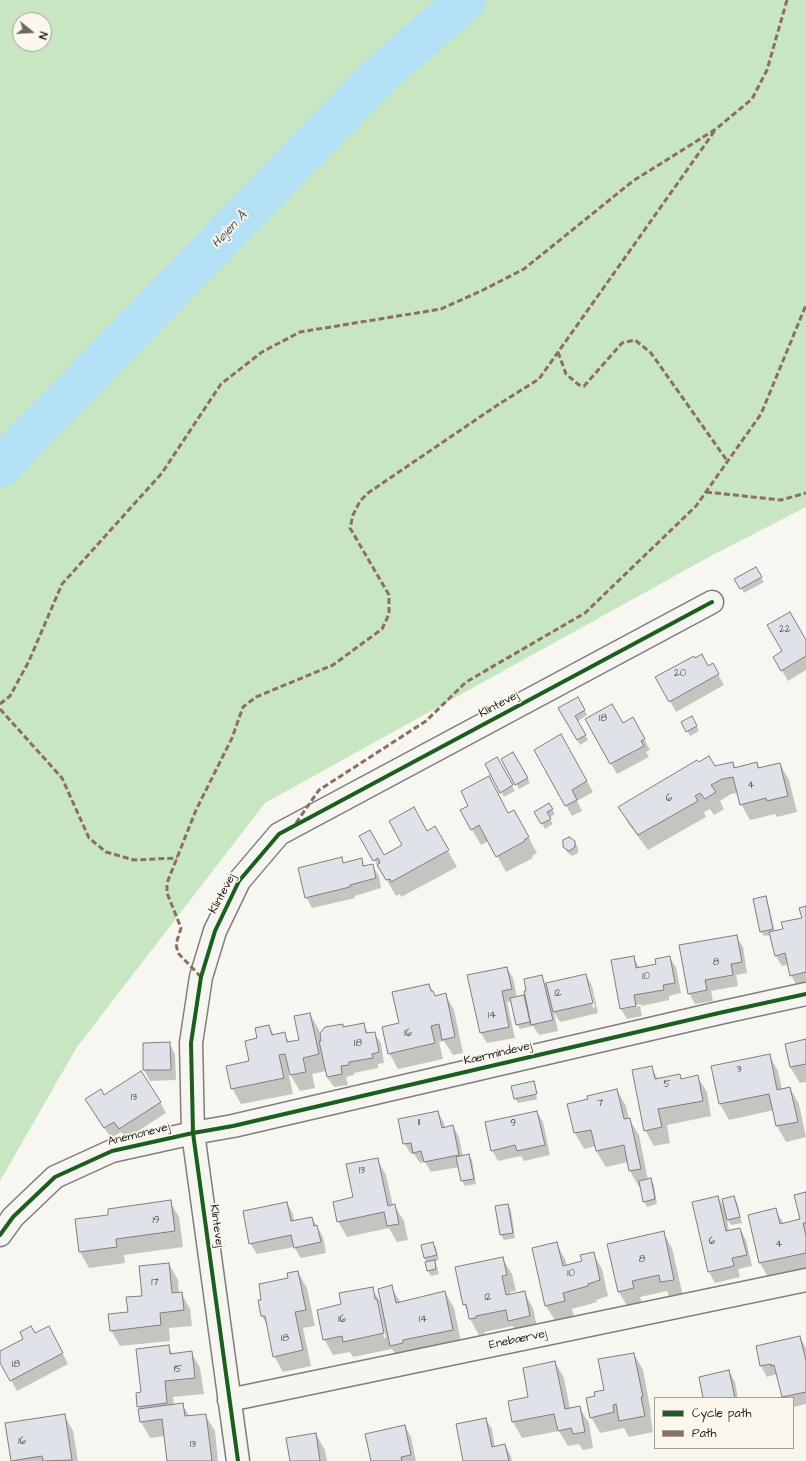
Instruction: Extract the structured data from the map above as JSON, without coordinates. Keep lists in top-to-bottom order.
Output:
{
  "streets": {
    "street": [
      "Klintevej",
      "Kærmindevej",
      "Anemonevej",
      "Enebærvej"
    ]
  },
  "crossings": [
    ["Klintevej", "Kærmindevej"],
    ["Klintevej", "Anemonevej"],
    ["Klintevej", "Enebærvej"],
    ["Kærmindevej", "Anemonevej"]
  ],
  "water": ["Højen Å"],
  "house_numbers": [
    "22",
    "20",
    "18",
    "4",
    "6",
    "8",
    "10",
    "12",
    "14",
    "16",
    "18",
    "3",
    "5",
    "13",
    "7",
    "11",
    "9",
    "13",
    "19",
    "6",
    "4",
    "8",
    "10",
    "17",
    "12",
    "16",
    "14",
    "18",
    "18",
    "15",
    "16",
    "13"
  ],
  "legend": ["Cycle path", "Path"],
  "north": "right"
}
